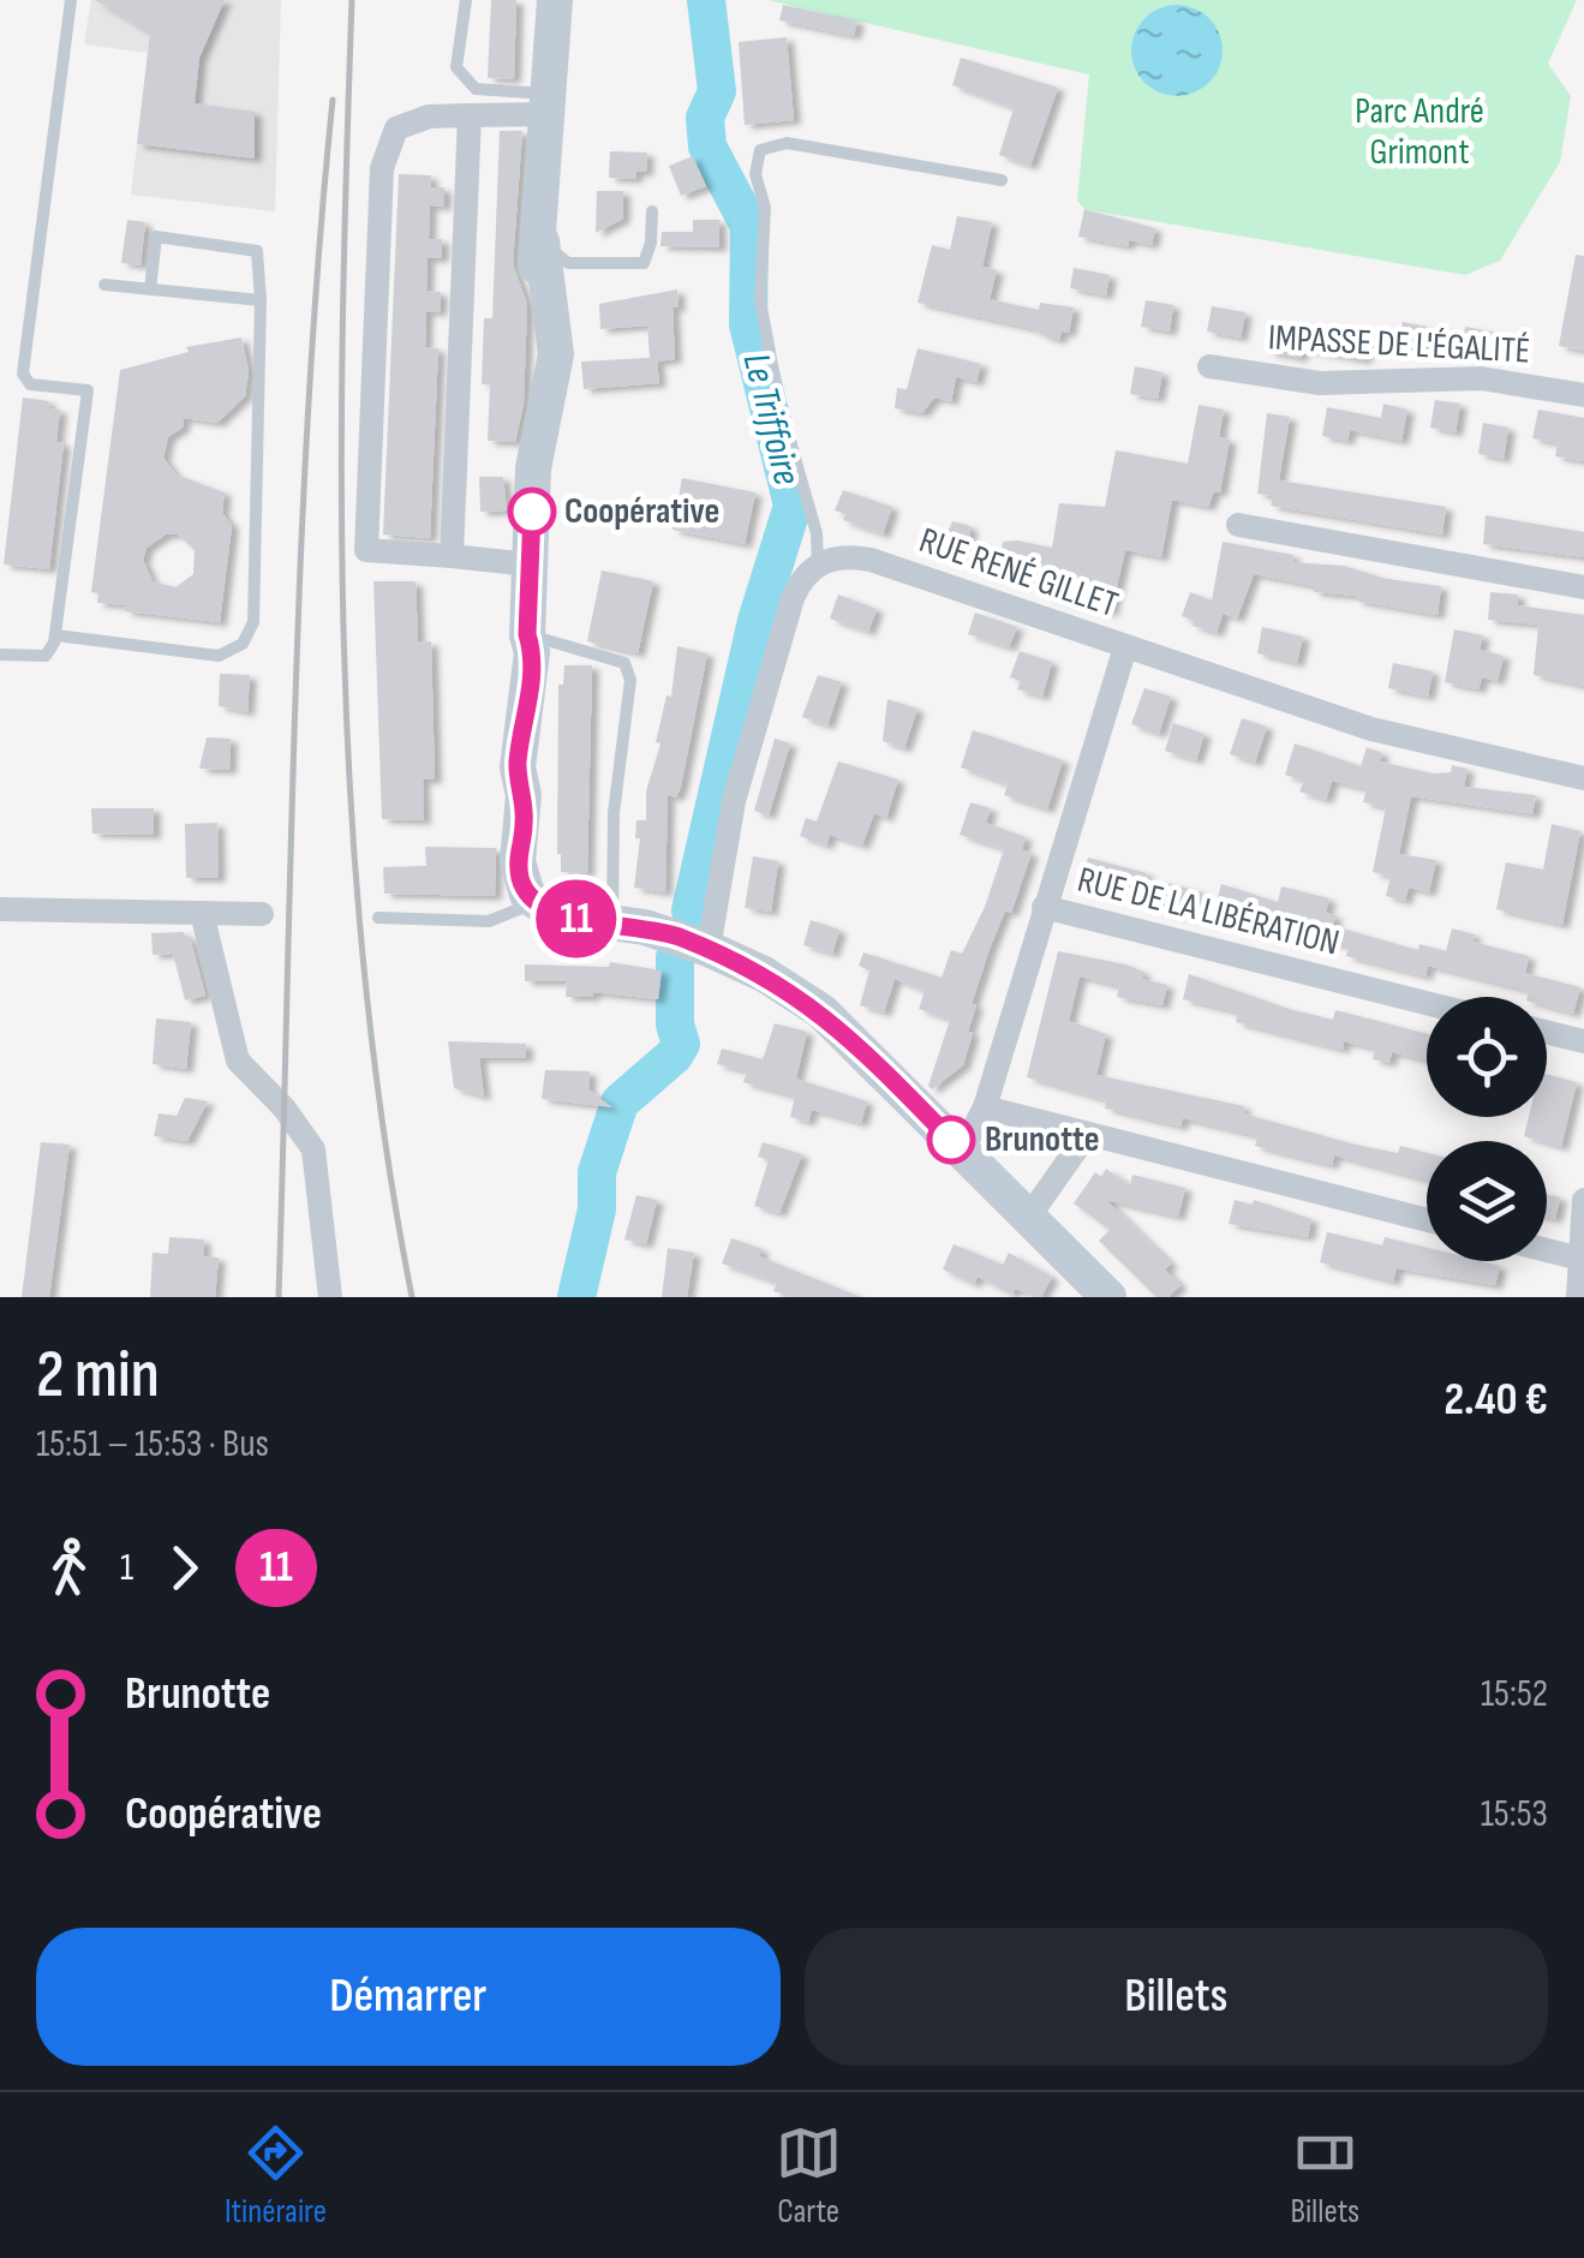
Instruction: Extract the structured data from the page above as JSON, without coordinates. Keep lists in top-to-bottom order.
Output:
{
  "streets": {
    "street": ["IMPASSE DE L'ÉGALITÉ", "RUE RENÉ GILLET", "RUE DE LA LIBÉRATION"]
  },
  "water": ["Le Triffoire"],
  "parks": ["Parc André Grimont"],
  "places": ["Coopérative", "Brunotte"],
  "lines": ["bus line 11"],
  "page": {
    "on_map": "11",
    "heading": ["2 min", "15:51 – 15:53 · Bus", "2.40 €"],
    "legs": ["1", "11"],
    "list": [
      {
        "name": "Brunotte",
        "value": "15:52"
      },
      {
        "name": "Coopérative",
        "value": "15:53"
      }
    ],
    "buttons": ["Démarrer", "Billets"],
    "tabs": ["Itinéraire", "Carte", "Billets"]
  }
}
